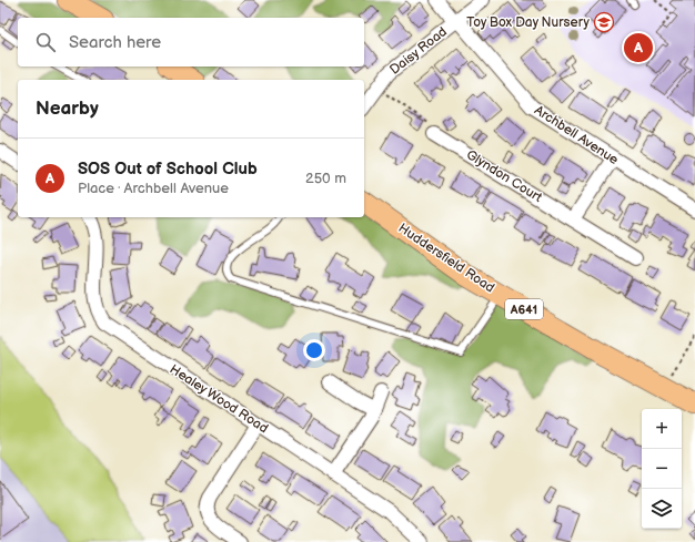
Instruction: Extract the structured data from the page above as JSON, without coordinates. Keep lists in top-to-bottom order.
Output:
{
  "streets": {
    "main road": ["Huddersfield Road", "A641"],
    "street": [
      "Daisy Road",
      "Archbell Avenue",
      "Glyndon Court",
      "Healey Wood Road"
    ]
  },
  "crossings": [
    ["Daisy Road", "Archbell Avenue"]
  ],
  "places": {
    "school or university": ["Toy Box Day Nursery"]
  },
  "page": {
    "search": "Search here",
    "pins": "A",
    "heading": "Nearby",
    "list": [
      {
        "mark": "A",
        "name": "SOS Out of School Club",
        "note": "Place · Archbell Avenue",
        "value": "250 m"
      }
    ],
    "map_buttons": ["+", "−"]
  }
}
